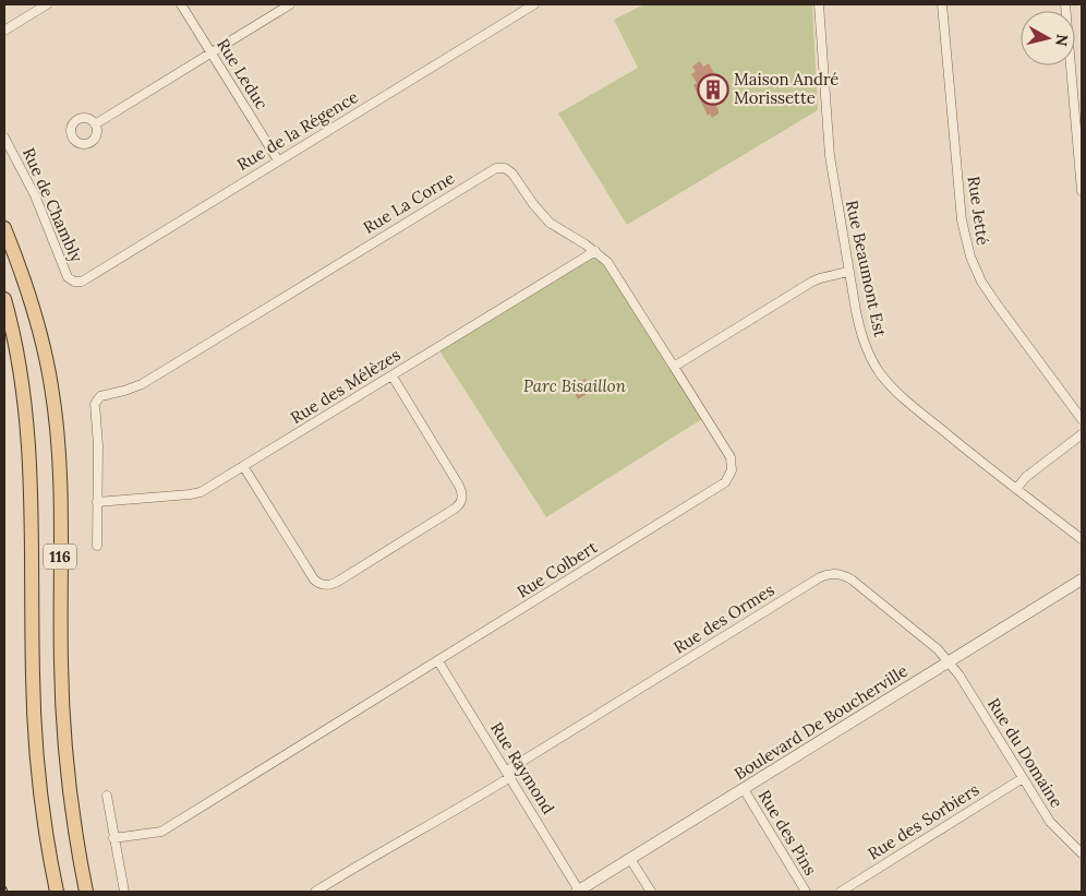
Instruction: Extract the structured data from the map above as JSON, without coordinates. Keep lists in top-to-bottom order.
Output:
{
  "streets": {
    "main road": ["116"],
    "street": [
      "Rue Leduc",
      "Rue de la Régence",
      "Rue La Corne",
      "Rue de Chambly",
      "Rue Jetté",
      "Rue Beaumont Est",
      "Rue des Mélèzes",
      "Rue Colbert",
      "Rue des Ormes",
      "Boulevard De Boucherville",
      "Rue du Domaine",
      "Rue Raymond",
      "Rue des Sorbiers",
      "Rue des Pins"
    ]
  },
  "crossings": [
    ["Rue Leduc", "Rue de la Régence"],
    ["Rue de la Régence", "Rue de Chambly"],
    ["Rue La Corne", "Rue des Mélèzes"],
    ["Rue La Corne", "Rue Colbert"],
    ["Rue Colbert", "Rue Raymond"],
    ["Rue des Ormes", "Boulevard De Boucherville"],
    ["Rue des Ormes", "Rue du Domaine"],
    ["Rue des Ormes", "Rue Raymond"],
    ["Boulevard De Boucherville", "Rue du Domaine"],
    ["Boulevard De Boucherville", "Rue Raymond"],
    ["Boulevard De Boucherville", "Rue des Pins"],
    ["Rue du Domaine", "Rue des Sorbiers"]
  ],
  "parks": ["Parc Bisaillon"],
  "places": {
    "building": ["Maison André Morissette"]
  },
  "north": "right"
}
